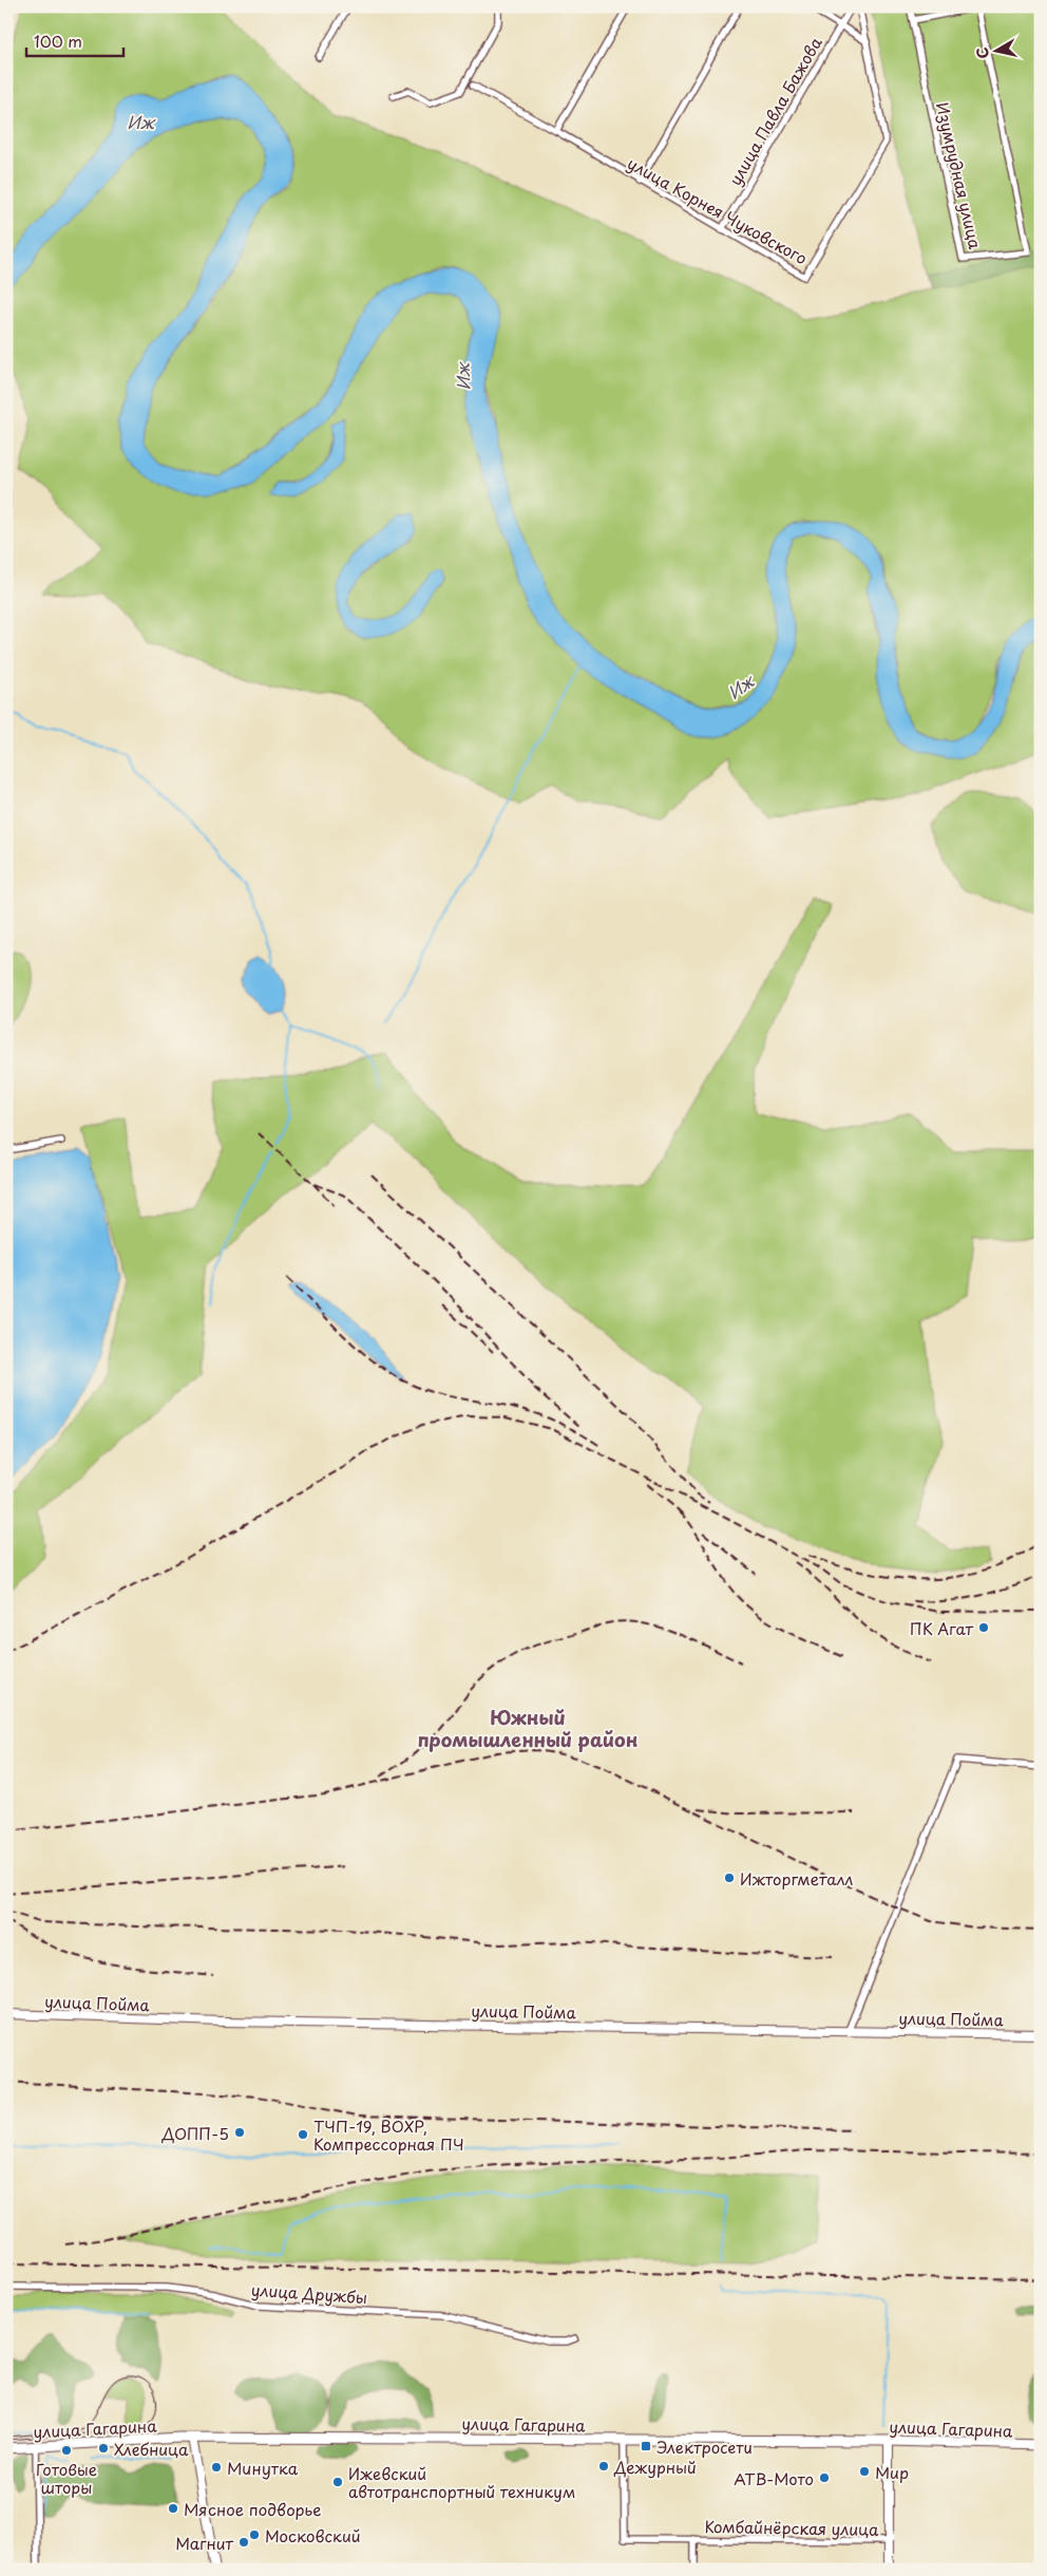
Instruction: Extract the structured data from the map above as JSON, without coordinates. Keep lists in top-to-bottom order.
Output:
{
  "streets": {
    "main road": ["улица Пойма", "улица Гагарина"],
    "street": [
      "улица Павла Бажова",
      "Изумрудная улица",
      "улица Корнея Чуковского",
      "улица Дружбы",
      "Комбайнёрская улица"
    ]
  },
  "crossings": [
    ["улица Павла Бажова", "улица Корнея Чуковского"],
    ["улица Гагарина", "Комбайнёрская улица"]
  ],
  "districts": ["Южный промышленный район"],
  "water": ["Иж"],
  "places": {
    "other": [
      "ПК Агат",
      "Ижторгметалл",
      "ДОПП-5",
      "ТЧП-19, ВОХР, Компрессорная ПЧ",
      "Хлебница",
      "Готовые шторы",
      "Дежурный",
      "Минутка",
      "Мир",
      "АТВ-Мото",
      "Ижевский автотранспортный техникум",
      "Мясное подворье",
      "Московский",
      "Магнит"
    ],
    "transit": ["Электросети"]
  },
  "scale_bar": "100 m",
  "north": "left"
}
